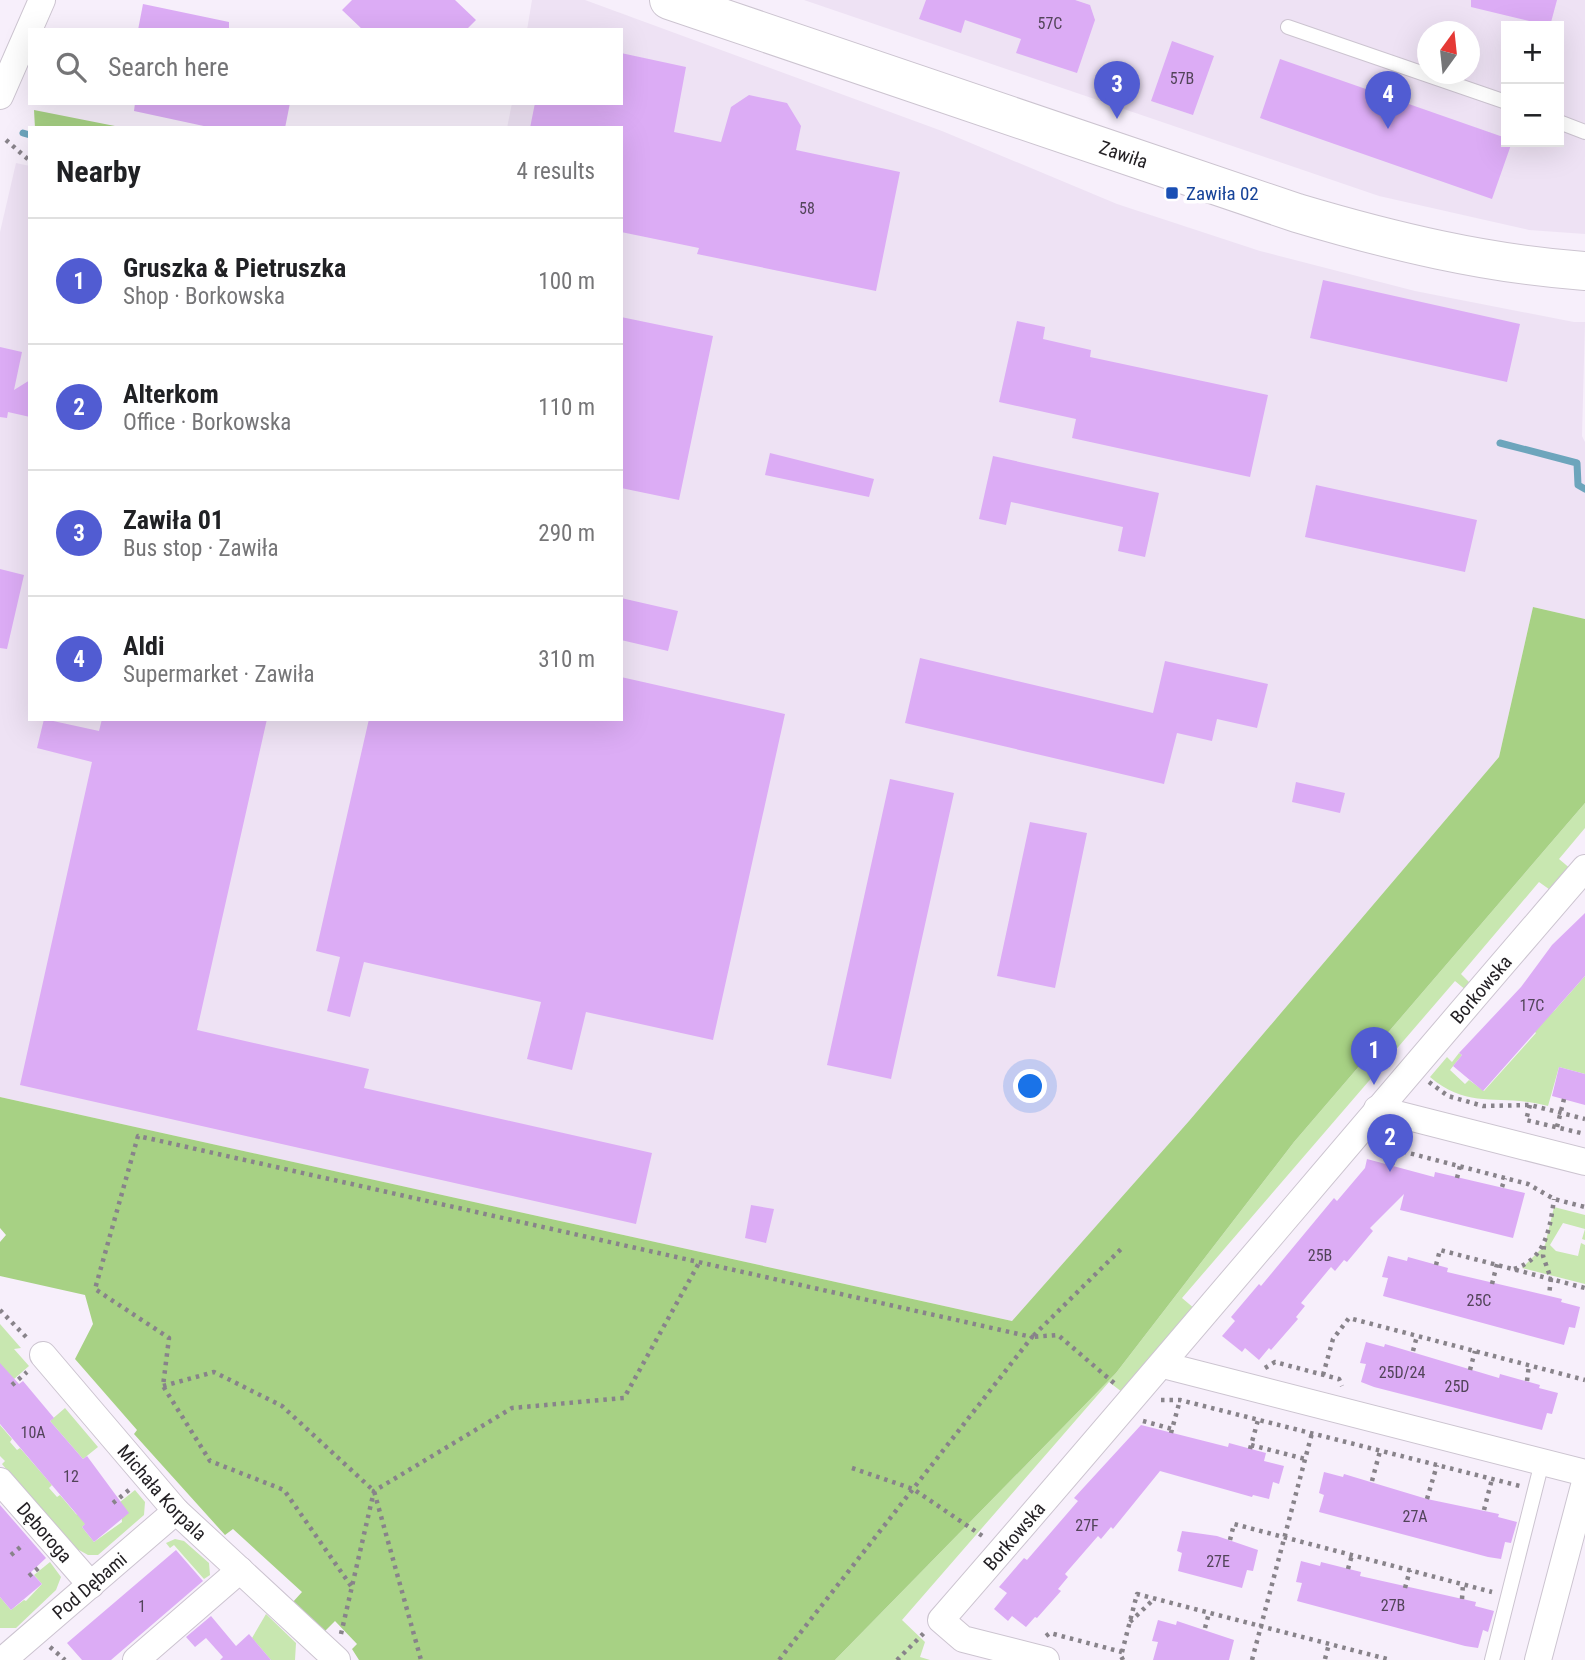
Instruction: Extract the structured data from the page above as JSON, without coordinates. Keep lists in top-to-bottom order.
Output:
{
  "streets": {
    "street": [
      "Zawiła",
      "Borkowska",
      "Michała Korpala",
      "Dęboroga",
      "Pod Dębami"
    ]
  },
  "crossings": [
    ["Michała Korpala", "Pod Dębami"],
    ["Dęboroga", "Pod Dębami"]
  ],
  "places": {
    "transit": ["Zawiła 02"]
  },
  "house_numbers": [
    "57C",
    "57B",
    "58",
    "17C",
    "25B",
    "25C",
    "25D/24",
    "25D",
    "10A",
    "12",
    "27A",
    "27F",
    "27E",
    "27B",
    "1"
  ],
  "north": "top",
  "page": {
    "map_buttons": ["+", "−"],
    "search": "Search here",
    "pins": [
      "3",
      "4",
      "1",
      "2"
    ],
    "heading": ["Nearby", "4 results"],
    "list": [
      {
        "mark": "1",
        "name": "Gruszka & Pietruszka",
        "note": "Shop · Borkowska",
        "value": "100 m"
      },
      {
        "mark": "2",
        "name": "Alterkom",
        "note": "Office · Borkowska",
        "value": "110 m"
      },
      {
        "mark": "3",
        "name": "Zawiła 01",
        "note": "Bus stop · Zawiła",
        "value": "290 m"
      },
      {
        "mark": "4",
        "name": "Aldi",
        "note": "Supermarket · Zawiła",
        "value": "310 m"
      }
    ]
  }
}
